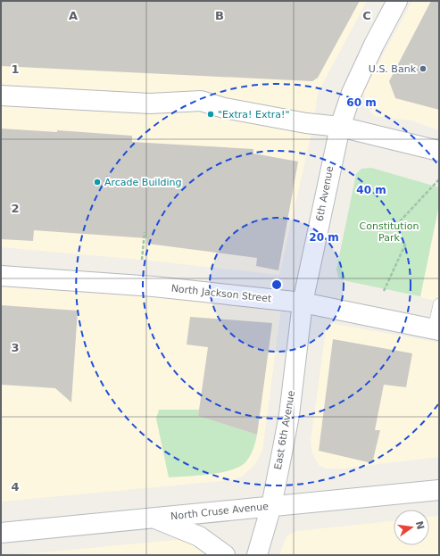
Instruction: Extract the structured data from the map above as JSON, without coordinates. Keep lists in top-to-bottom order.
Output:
{
  "streets": {
    "street": [
      "6th Avenue",
      "North Jackson Street",
      "East 6th Avenue",
      "North Cruse Avenue"
    ]
  },
  "crossings": [
    ["6th Avenue", "North Jackson Street"],
    ["6th Avenue", "East 6th Avenue"],
    ["North Jackson Street", "East 6th Avenue"],
    ["East 6th Avenue", "North Cruse Avenue"]
  ],
  "parks": ["Constitution Park"],
  "places": ["U.S. Bank", "\"Extra! Extra!\"", "Arcade Building"],
  "north": "right",
  "grid": {
    "columns": ["A", "B", "C"],
    "rows": [
      "1",
      "2",
      "3",
      "4"
    ]
  },
  "rings": ["60 m", "40 m", "20 m"]
}
